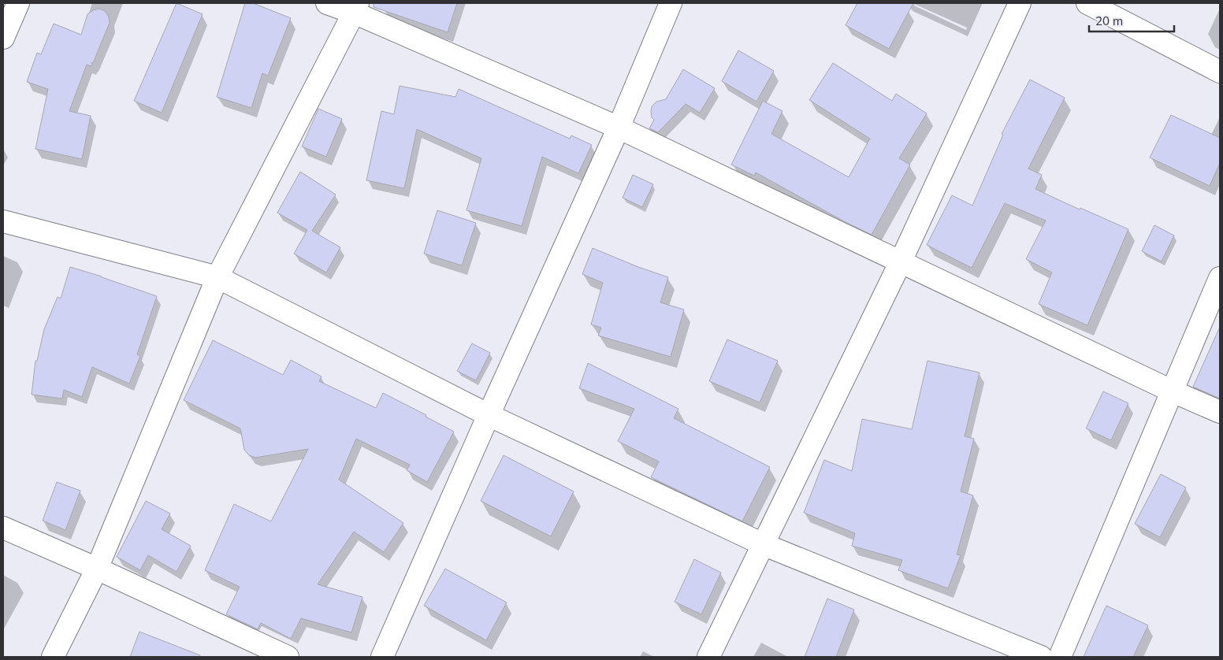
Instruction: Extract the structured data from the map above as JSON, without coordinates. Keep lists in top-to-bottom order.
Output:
{
  "scale_bar": "20 m"
}
